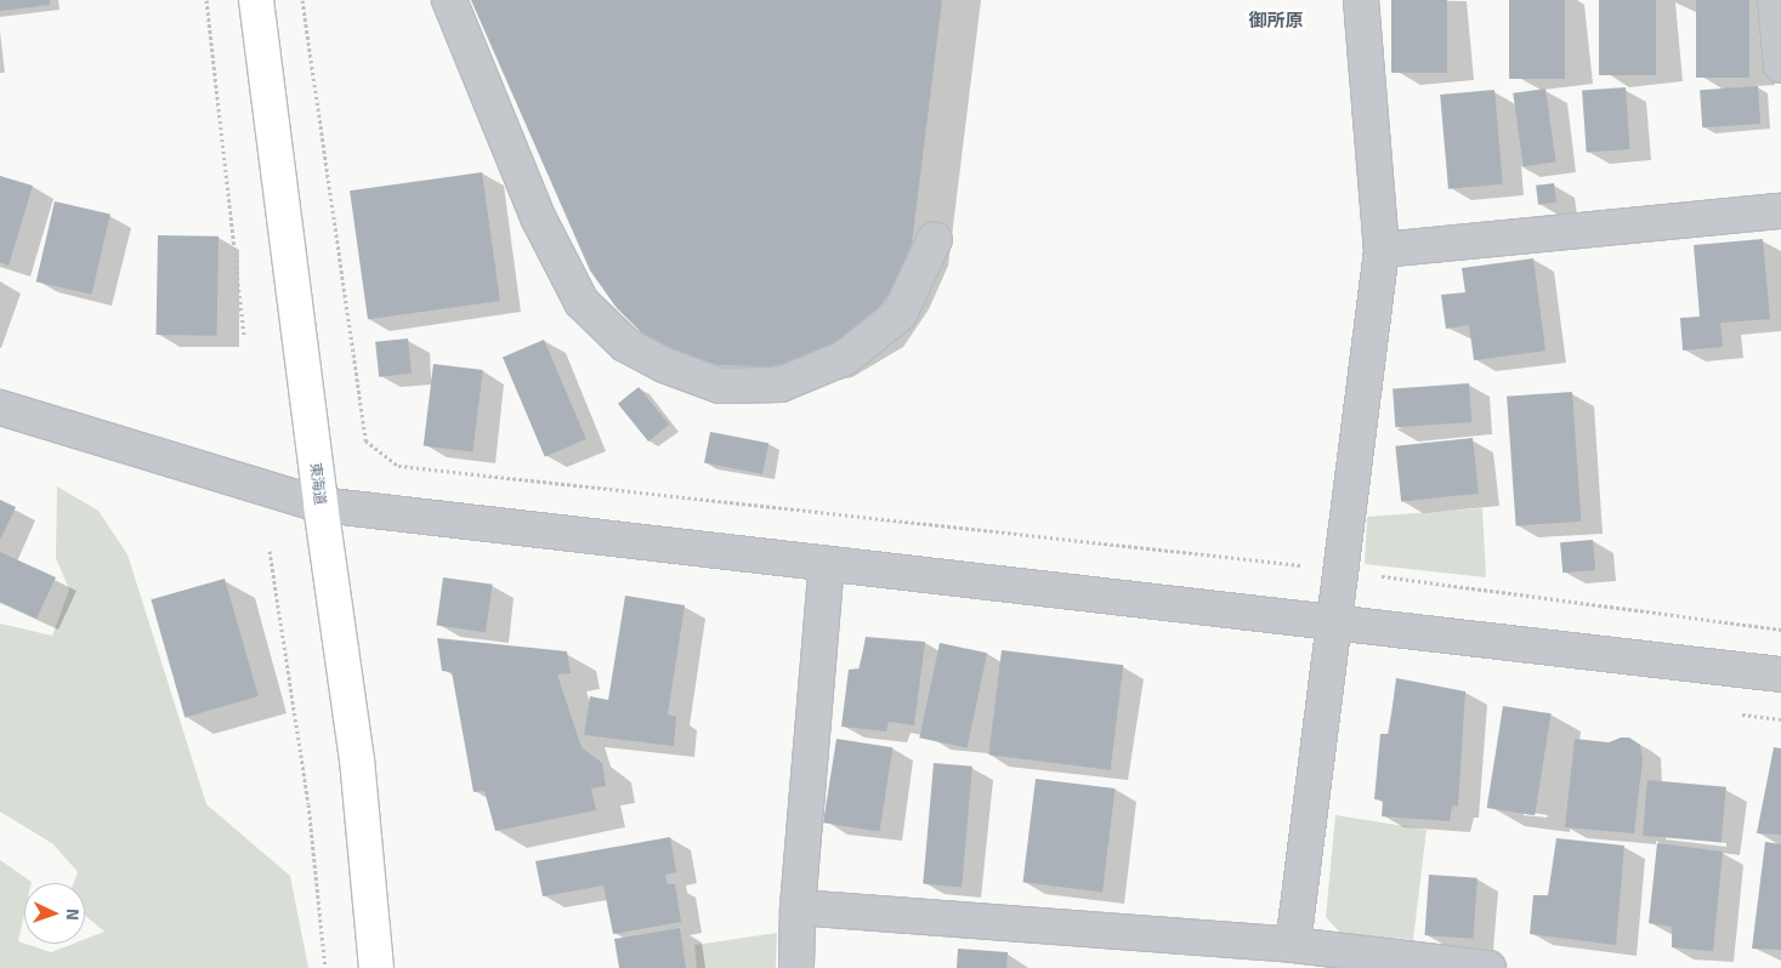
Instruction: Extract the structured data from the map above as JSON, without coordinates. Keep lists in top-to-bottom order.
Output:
{
  "streets": {
    "main road": ["東海道"]
  },
  "districts": ["御所原"],
  "north": "right"
}
